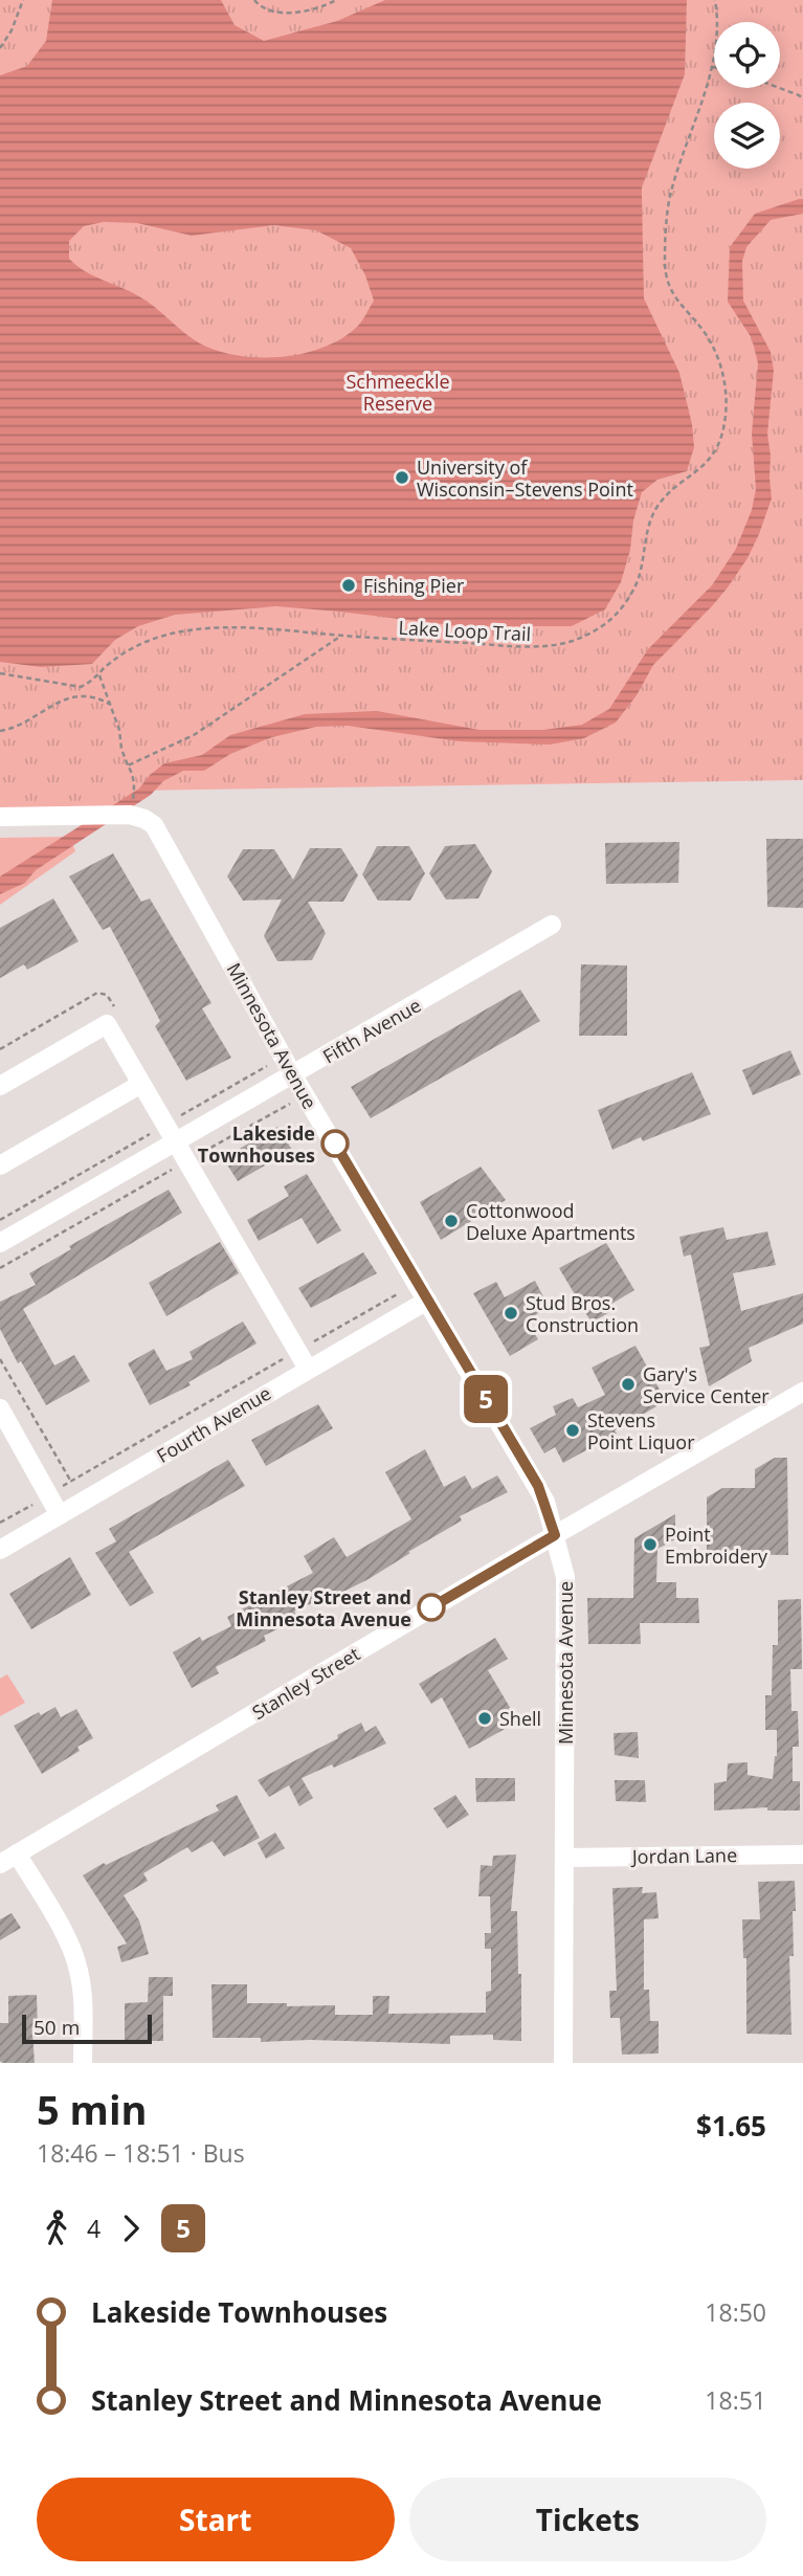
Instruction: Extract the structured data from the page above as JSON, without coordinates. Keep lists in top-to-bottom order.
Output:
{
  "streets": {
    "street": [
      "Fifth Avenue",
      "Minnesota Avenue",
      "Fourth Avenue",
      "Stanley Street",
      "Jordan Lane"
    ],
    "path": ["Lake Loop Trail"]
  },
  "crossings": [
    ["Fifth Avenue", "Minnesota Avenue"],
    ["Minnesota Avenue", "Fourth Avenue"],
    ["Minnesota Avenue", "Stanley Street"],
    ["Minnesota Avenue", "Jordan Lane"]
  ],
  "parks": ["Schmeeckle Reserve"],
  "places": [
    "University of Wisconsin–Stevens Point",
    "Fishing Pier",
    "Lakeside Townhouses",
    "Cottonwood Deluxe Apartments",
    "Stud Bros. Construction",
    "Gary's Service Center",
    "Stevens Point Liquor",
    "Point Embroidery",
    "Stanley Street and Minnesota Avenue",
    "Shell"
  ],
  "lines": ["bus line 5"],
  "scale_bar": "50 m",
  "page": {
    "on_map": "5",
    "scale": "50 m",
    "heading": ["5 min", "18:46 – 18:51 · Bus", "$1.65"],
    "legs": ["4", "5"],
    "list": [
      {
        "name": "Lakeside Townhouses",
        "value": "18:50"
      },
      {
        "name": "Stanley Street and Minnesota Avenue",
        "value": "18:51"
      }
    ],
    "buttons": ["Start", "Tickets"]
  }
}
